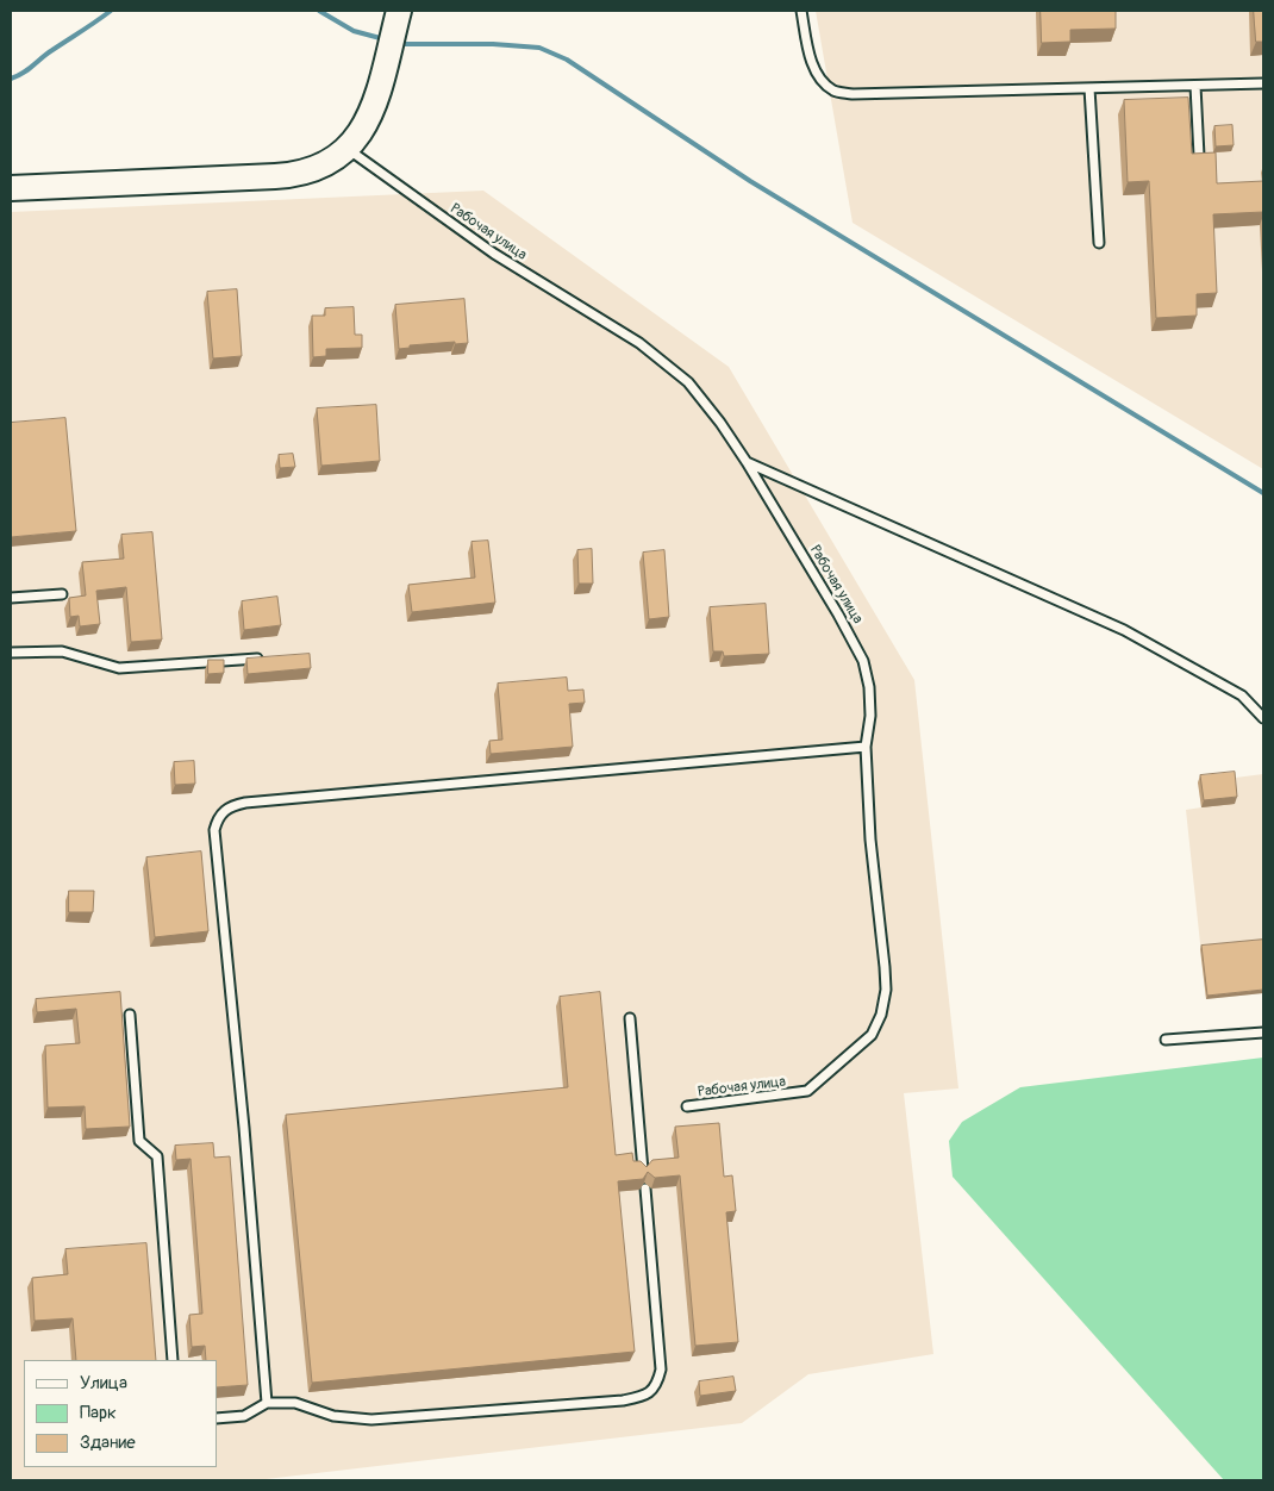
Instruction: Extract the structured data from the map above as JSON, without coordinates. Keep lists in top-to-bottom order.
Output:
{
  "streets": {
    "lane": ["Рабочая улица"]
  },
  "legend": ["Улица", "Парк", "Здание"]
}
